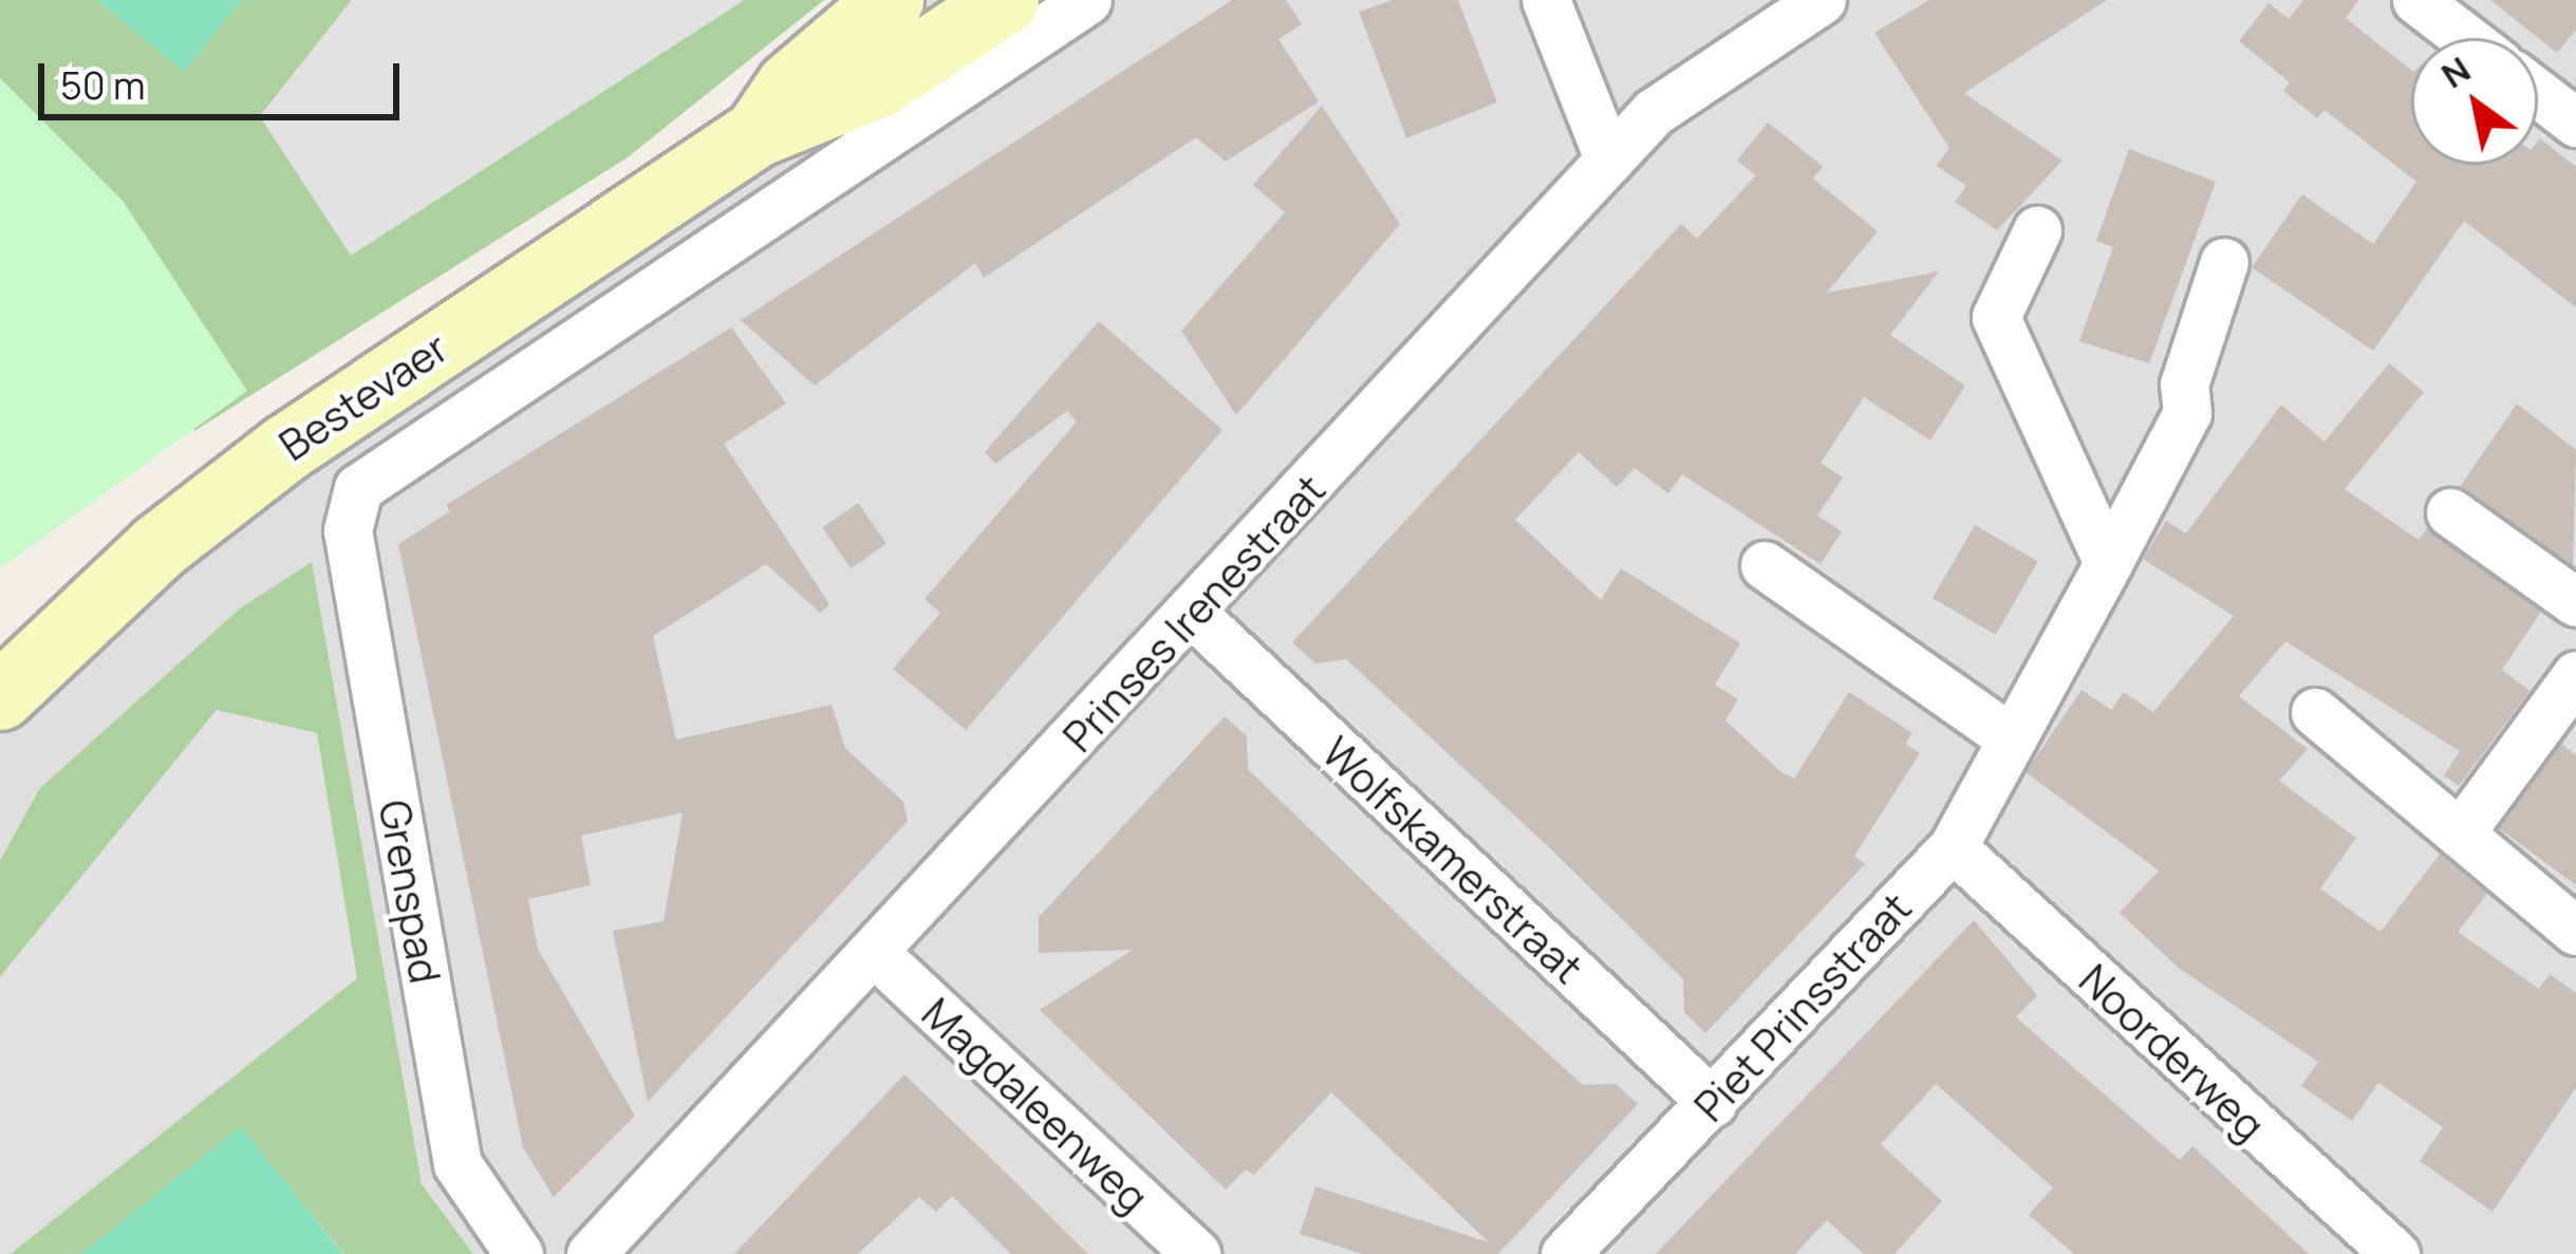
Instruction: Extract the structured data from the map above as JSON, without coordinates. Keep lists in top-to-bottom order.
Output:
{
  "streets": {
    "main road": ["Bestevaer"],
    "street": [
      "Prinses Irenestraat",
      "Wolfskamerstraat",
      "Grenspad",
      "Piet Prinsstraat",
      "Noorderweg",
      "Magdaleenweg"
    ]
  },
  "crossings": [
    ["Bestevaer", "Grenspad"],
    ["Prinses Irenestraat", "Wolfskamerstraat"],
    ["Prinses Irenestraat", "Magdaleenweg"],
    ["Wolfskamerstraat", "Piet Prinsstraat"],
    ["Piet Prinsstraat", "Noorderweg"]
  ],
  "scale_bar": "50 m",
  "north": "top left"
}
